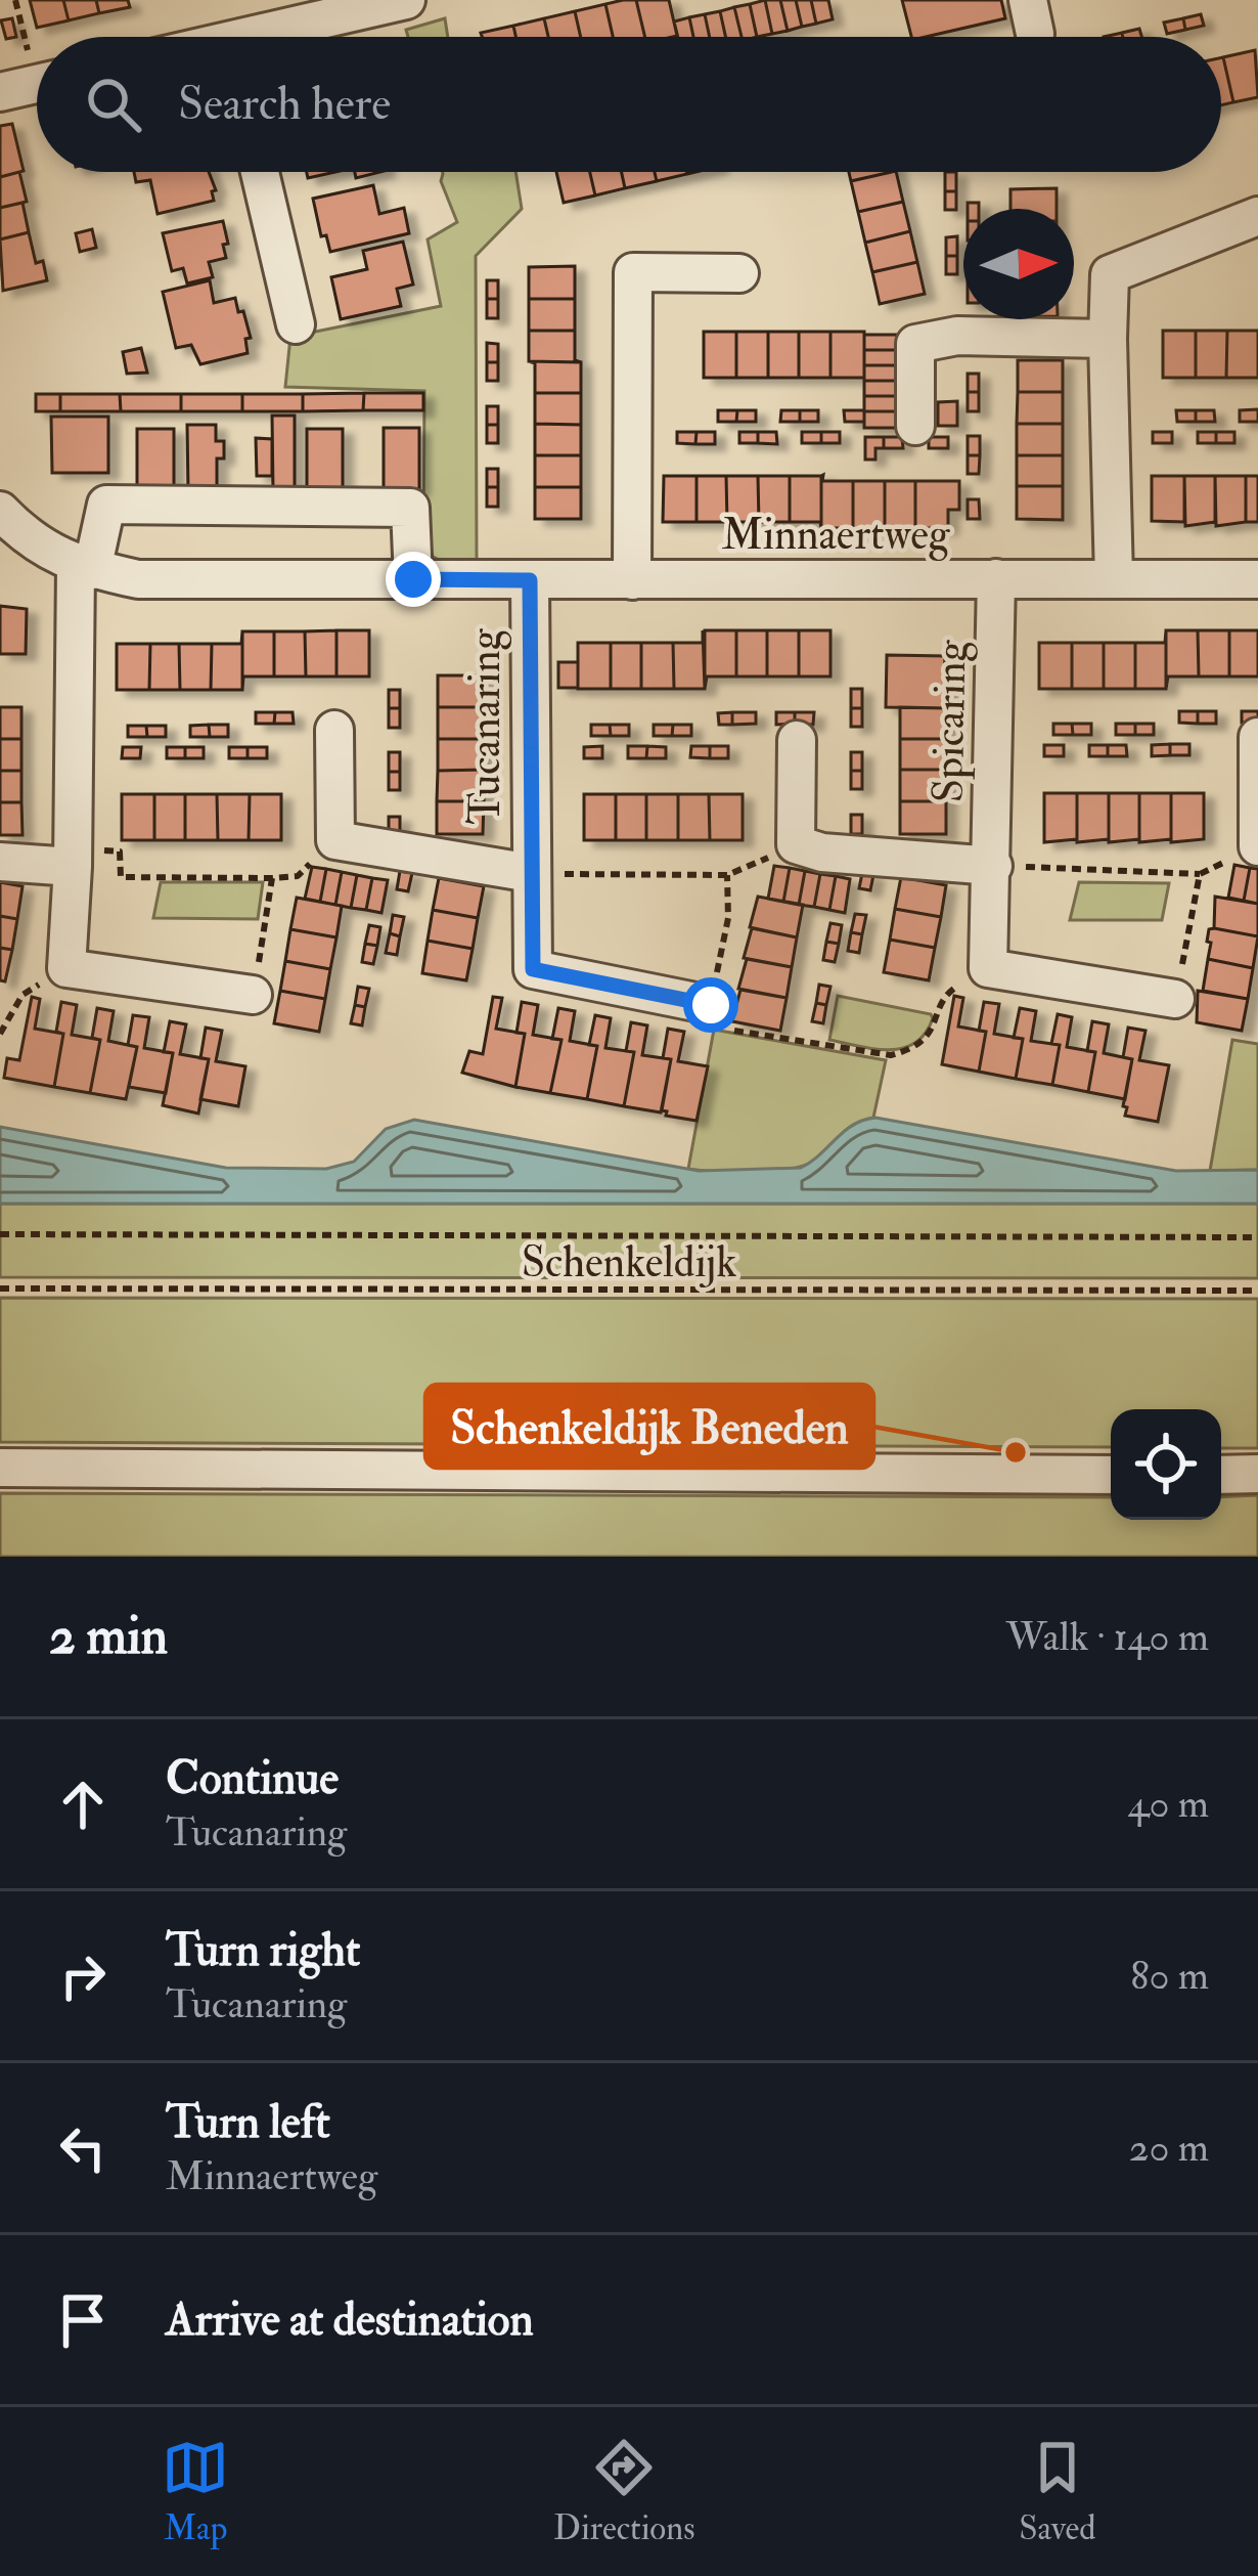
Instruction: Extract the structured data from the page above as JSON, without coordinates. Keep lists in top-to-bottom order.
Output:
{
  "streets": {
    "street": ["Minnaertweg", "Spicaring", "Tucanaring"],
    "path": ["Schenkeldijk"]
  },
  "crossings": [
    ["Minnaertweg", "Spicaring"],
    ["Minnaertweg", "Tucanaring"]
  ],
  "places": ["Schenkeldijk Beneden"],
  "north": "right",
  "page": {
    "search": "Search here",
    "heading": ["2 min", "Walk · 140 m"],
    "list": [
      ["Continue", "Tucanaring", "40 m"],
      ["Turn right", "Tucanaring", "80 m"],
      ["Turn left", "Minnaertweg", "20 m"],
      "Arrive at destination"
    ],
    "nav": ["Map", "Directions", "Saved"]
  }
}
